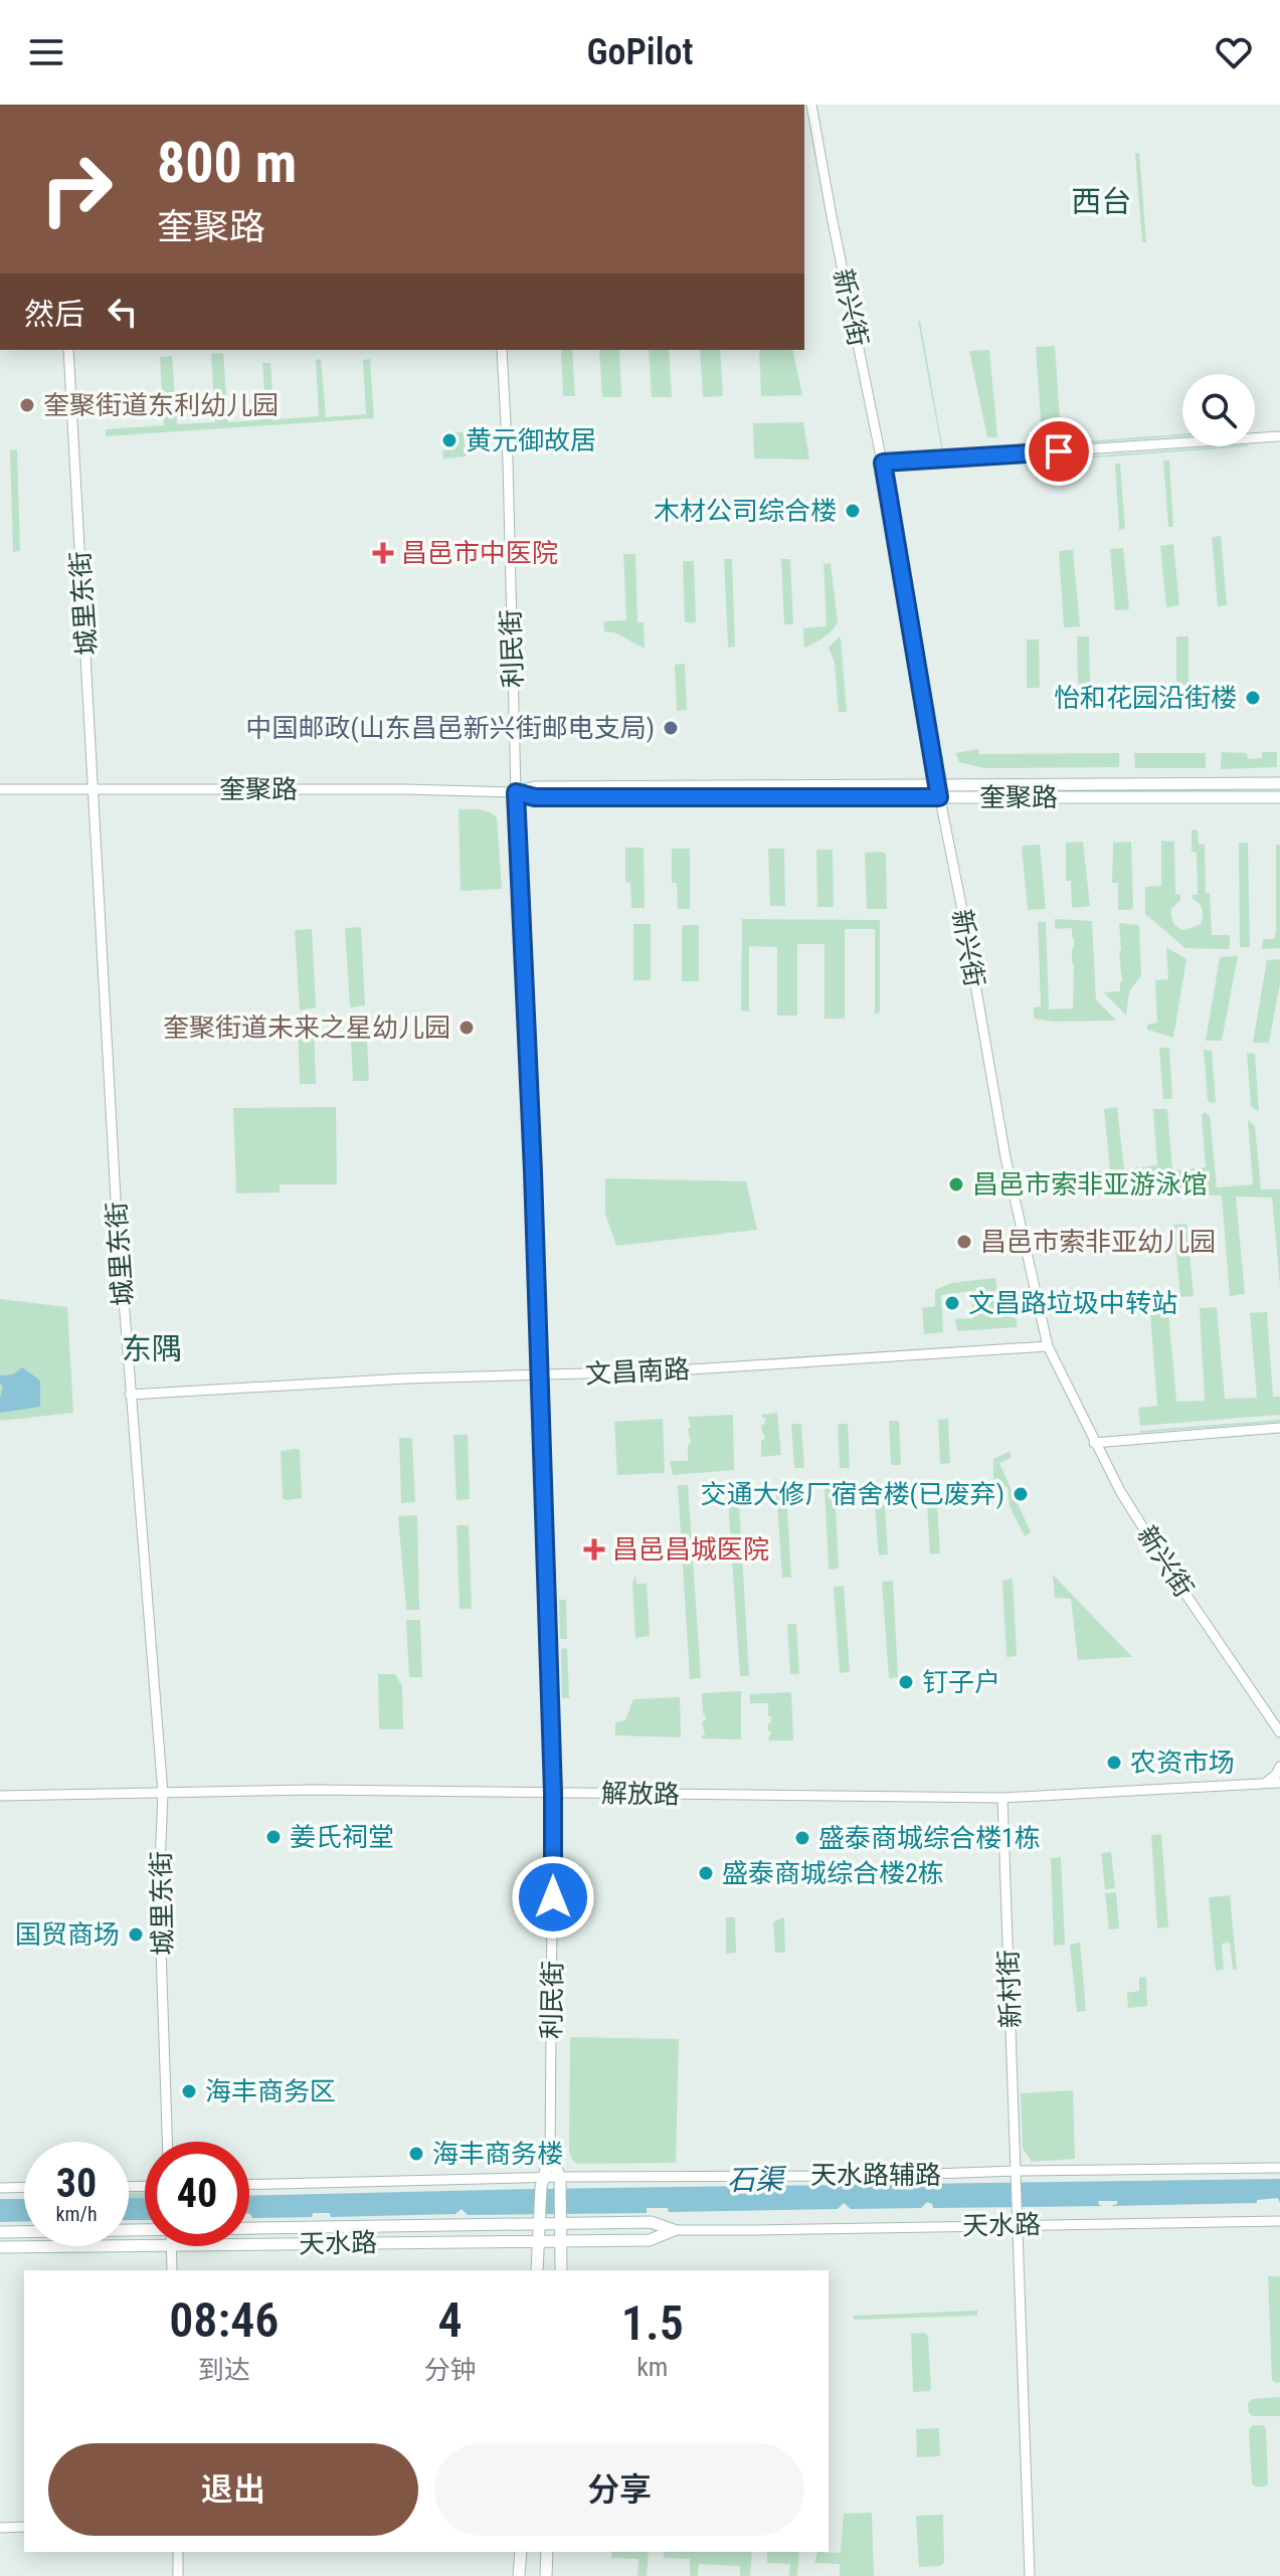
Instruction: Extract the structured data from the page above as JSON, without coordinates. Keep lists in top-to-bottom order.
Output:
{
  "streets": {
    "main road": ["利民街", "奎聚路", "天水路"],
    "street": [
      "新兴街",
      "城里东街",
      "文昌南路",
      "解放路",
      "新村街",
      "天水路辅路"
    ]
  },
  "crossings": [
    ["新兴街", "奎聚路"],
    ["新兴街", "文昌南路"],
    ["城里东街", "奎聚路"],
    ["城里东街", "文昌南路"],
    ["城里东街", "解放路"],
    ["利民街", "奎聚路"],
    ["利民街", "文昌南路"],
    ["利民街", "解放路"],
    ["利民街", "天水路辅路"],
    ["利民街", "天水路"],
    ["解放路", "新村街"],
    ["新村街", "天水路辅路"],
    ["新村街", "天水路"]
  ],
  "districts": ["西台", "东隅"],
  "water": ["石渠"],
  "places": {
    "other": [
      "奎聚街道东利幼儿园",
      "黄元御故居",
      "木材公司综合楼",
      "怡和花园沿街楼",
      "中国邮政(山东昌邑新兴街邮电支局)",
      "奎聚街道未来之星幼儿园",
      "昌邑市索非亚游泳馆",
      "昌邑市索非亚幼儿园",
      "文昌路垃圾中转站",
      "交通大修厂宿舍楼(已废弃)",
      "钉子户",
      "农资市场",
      "姜氏祠堂",
      "盛泰商城综合楼1栋",
      "盛泰商城综合楼2栋",
      "国贸商场",
      "海丰商务区",
      "海丰商务楼"
    ],
    "health": ["昌邑市中医院", "昌邑昌城医院"]
  },
  "page": {
    "header": "GoPilot",
    "turn": ["800 m", "奎聚路"],
    "then": "然后",
    "speed": "30 km/h",
    "limit": "40",
    "eta": [
      "08:46",
      "到达",
      "4",
      "分钟",
      "1.5",
      "km"
    ],
    "buttons": ["退出", "分享"]
  }
}
